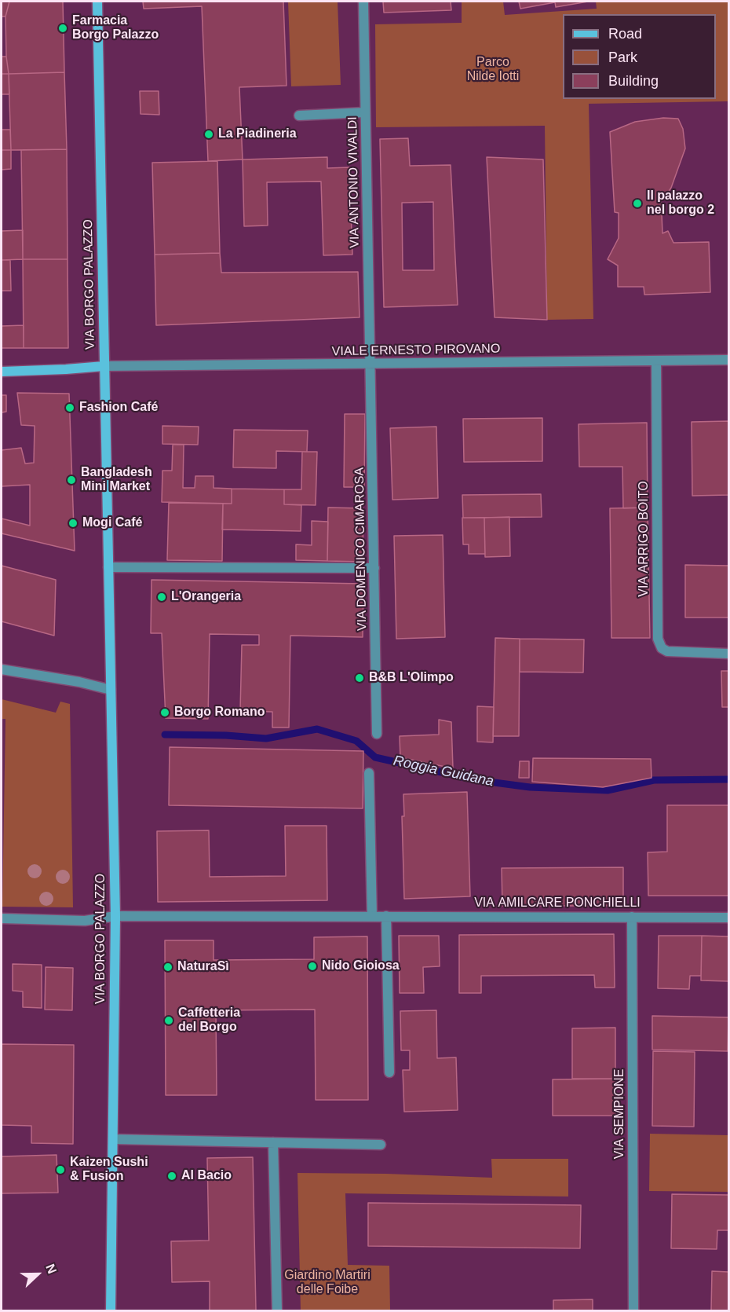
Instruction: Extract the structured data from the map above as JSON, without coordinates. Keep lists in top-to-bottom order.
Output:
{
  "streets": {
    "main road": ["VIA BORGO PALAZZO"],
    "street": [
      "VIA ANTONIO VIVALDI",
      "VIALE ERNESTO PIROVANO",
      "VIA ARRIGO BOITO",
      "VIA DOMENICO CIMAROSA",
      "VIA AMILCARE PONCHIELLI",
      "VIA SEMPIONE"
    ]
  },
  "crossings": [
    ["VIA ANTONIO VIVALDI", "VIALE ERNESTO PIROVANO"],
    ["VIA ANTONIO VIVALDI", "VIA DOMENICO CIMAROSA"],
    ["VIA BORGO PALAZZO", "VIALE ERNESTO PIROVANO"],
    ["VIA BORGO PALAZZO", "VIA AMILCARE PONCHIELLI"],
    ["VIALE ERNESTO PIROVANO", "VIA ARRIGO BOITO"],
    ["VIALE ERNESTO PIROVANO", "VIA DOMENICO CIMAROSA"],
    ["VIA AMILCARE PONCHIELLI", "VIA SEMPIONE"]
  ],
  "water": ["Roggia Guidana"],
  "parks": ["Parco Nilde Iotti", "Giardino Martiri delle Foibe"],
  "places": [
    "Farmacia Borgo Palazzo",
    "La Piadineria",
    "Il palazzo nel borgo 2",
    "Fashion Café",
    "Bangladesh Mini Market",
    "Mogi Café",
    "L'Orangeria",
    "B&B L'Olimpo",
    "Borgo Romano",
    "Nido Gioiosa",
    "NaturaSì",
    "Caffetteria del Borgo",
    "Kaizen Sushi & Fusion",
    "Al Bacio"
  ],
  "legend": ["Road", "Park", "Building"],
  "north": "right"
}
